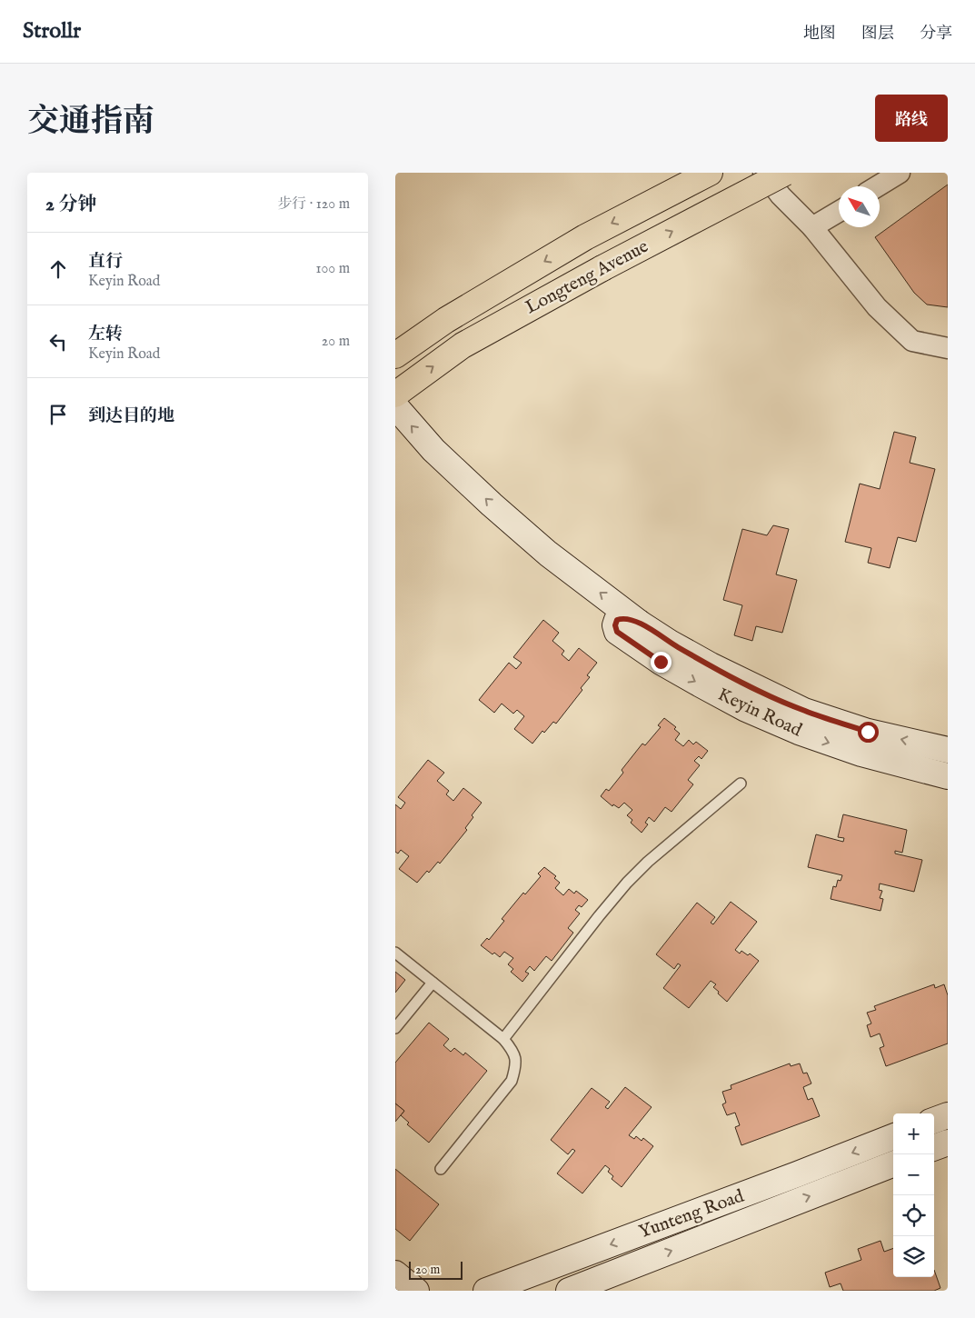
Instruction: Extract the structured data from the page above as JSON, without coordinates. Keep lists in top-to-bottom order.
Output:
{
  "streets": {
    "highway": ["Longteng Avenue"],
    "street": ["Keyin Road", "Yunteng Road"]
  },
  "scale_bar": "20 m",
  "north": "top left",
  "page": {
    "header": "Strollr",
    "nav": ["地图", "图层", "分享"],
    "title": "交通指南",
    "buttons": "路线",
    "heading": ["2 分钟", "步行 · 120 m"],
    "list": [
      ["直行", "Keyin Road", "100 m"],
      ["左转", "Keyin Road", "20 m"],
      "到达目的地"
    ],
    "map_buttons": ["+", "−"],
    "scale": "20 m"
  }
}
